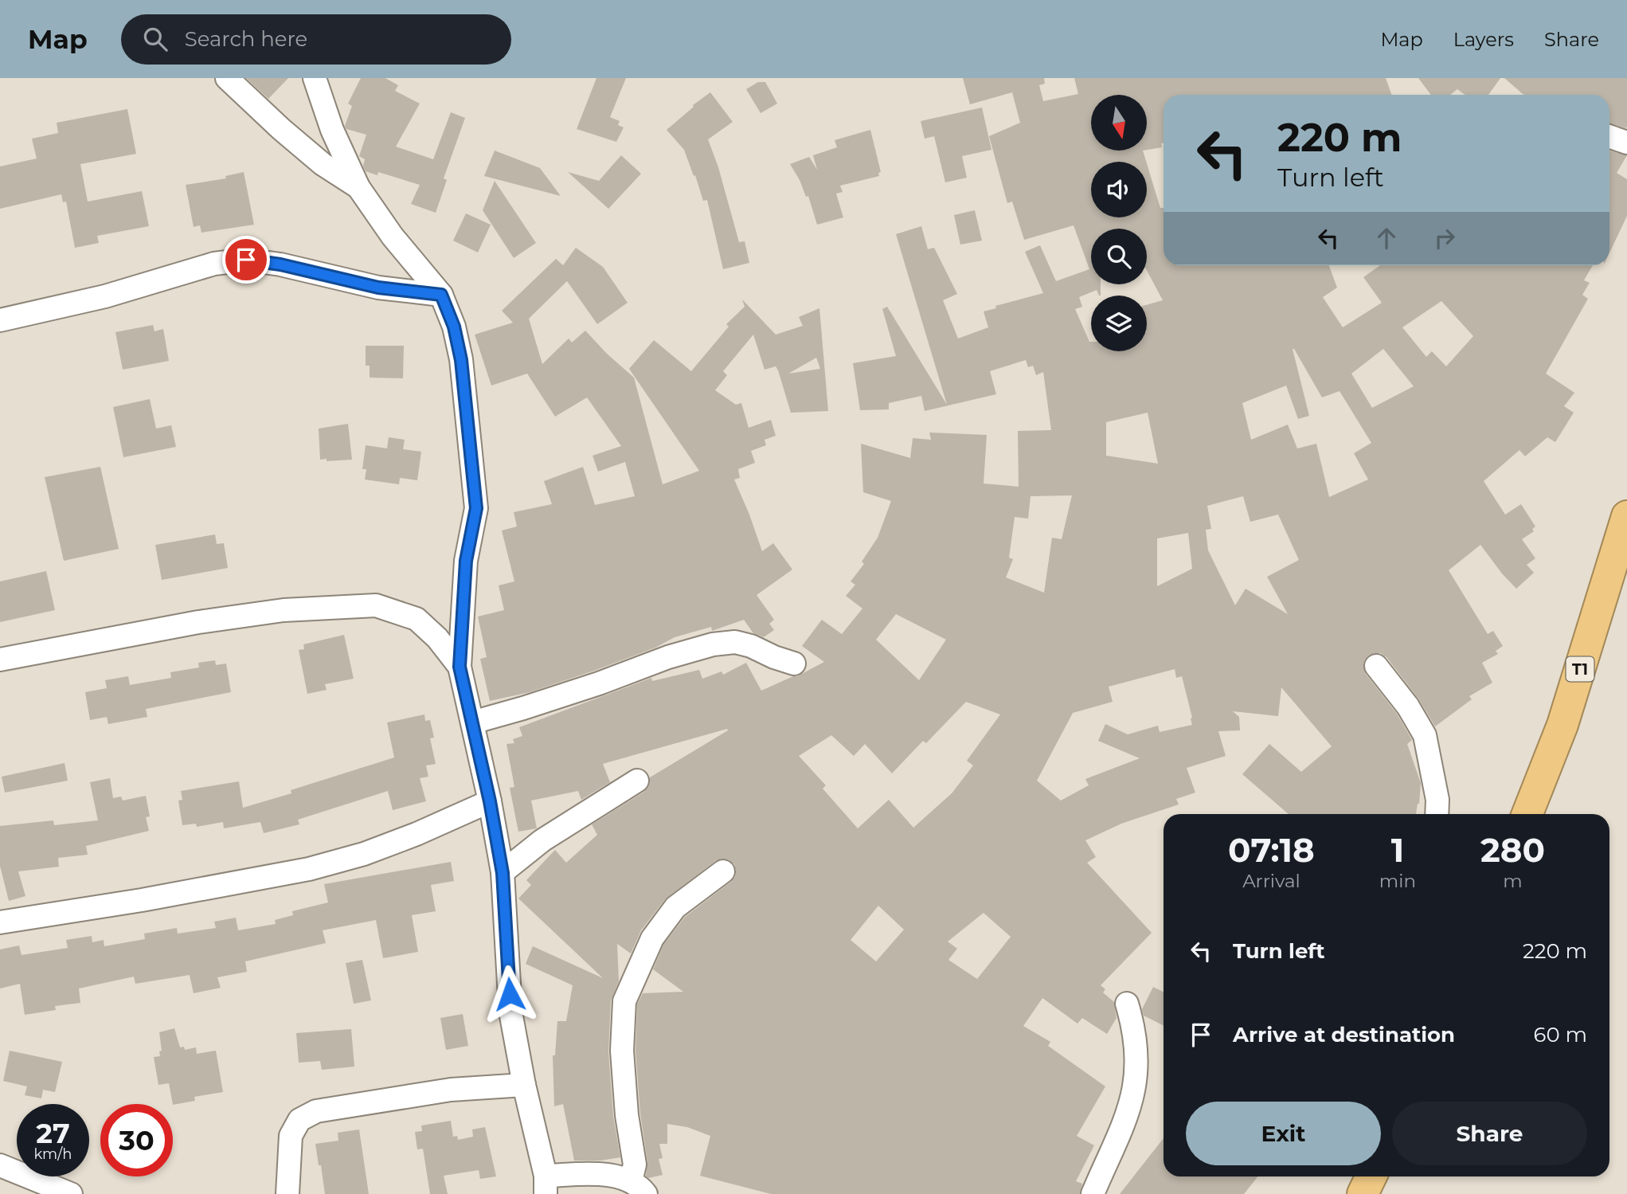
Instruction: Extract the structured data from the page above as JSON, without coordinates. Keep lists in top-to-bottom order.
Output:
{
  "streets": {
    "highway": ["T1"]
  },
  "north": "bottom",
  "page": {
    "header": "Map",
    "search": "Search here",
    "nav": ["Map", "Layers", "Share"],
    "turn": ["220 m", "Turn left"],
    "eta": [
      "07:18",
      "Arrival",
      "1",
      "min",
      "280",
      "m"
    ],
    "list": [
      {
        "name": "Turn left",
        "value": "220 m"
      },
      {
        "name": "Arrive at destination",
        "value": "60 m"
      }
    ],
    "buttons": ["Exit", "Share"],
    "speed": "27 km/h",
    "limit": "30"
  }
}
